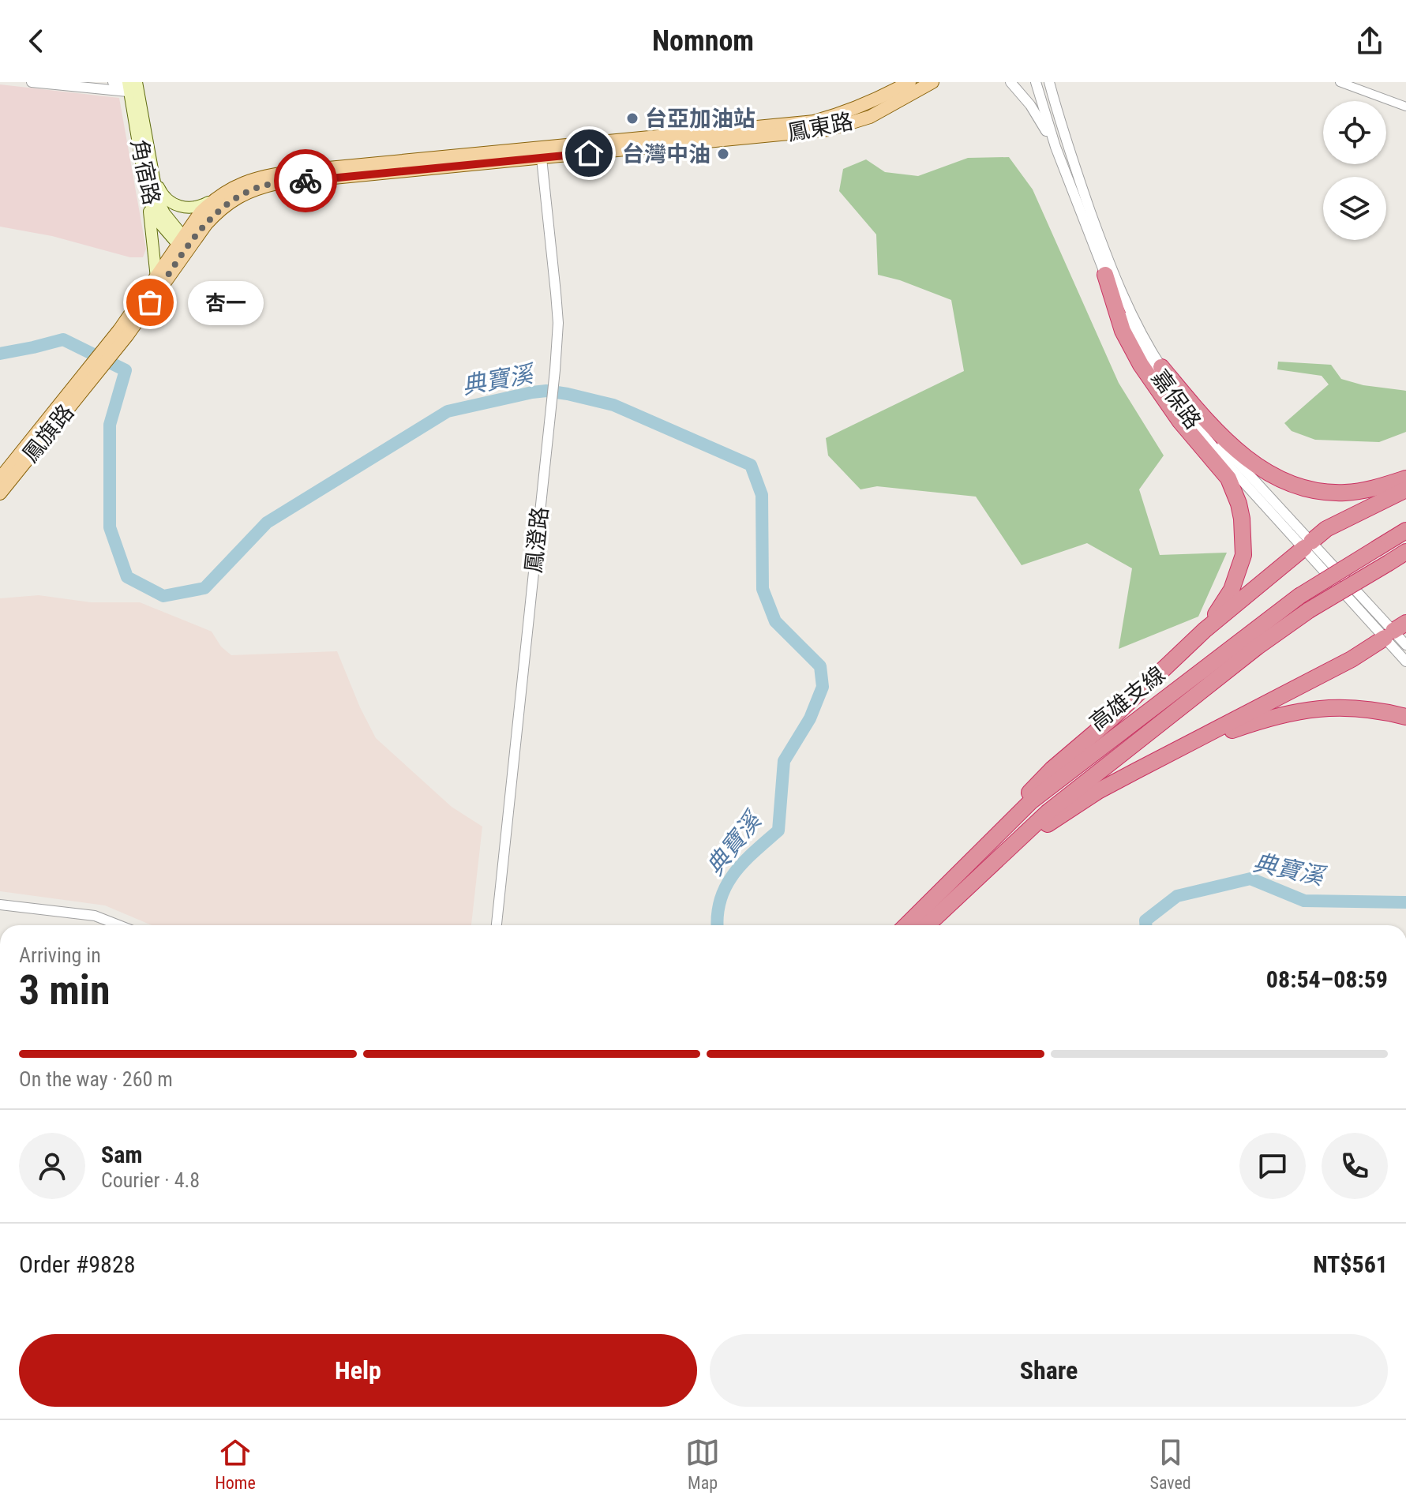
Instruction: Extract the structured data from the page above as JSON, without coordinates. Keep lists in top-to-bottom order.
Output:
{
  "streets": {
    "highway": ["高雄支線"],
    "main road": ["鳳東路", "角宿路", "鳳旗路"],
    "street": ["嘉保路", "鳳澄路"]
  },
  "crossings": [
    ["鳳東路", "角宿路"],
    ["鳳東路", "鳳澄路"]
  ],
  "water": ["典寶溪"],
  "places": ["台亞加油站", "台灣中油", "杏一"],
  "page": {
    "header": "Nomnom",
    "bubble": "杏一",
    "heading": ["3 min", "Arriving in", "08:54–08:59"],
    "panel": [
      "Sam",
      "Courier · 4.8",
      "Order #9828",
      "NT$561"
    ],
    "bar": "On the way · 260 m",
    "buttons": ["Help", "Share"],
    "tabs": ["Home", "Map", "Saved"]
  }
}
